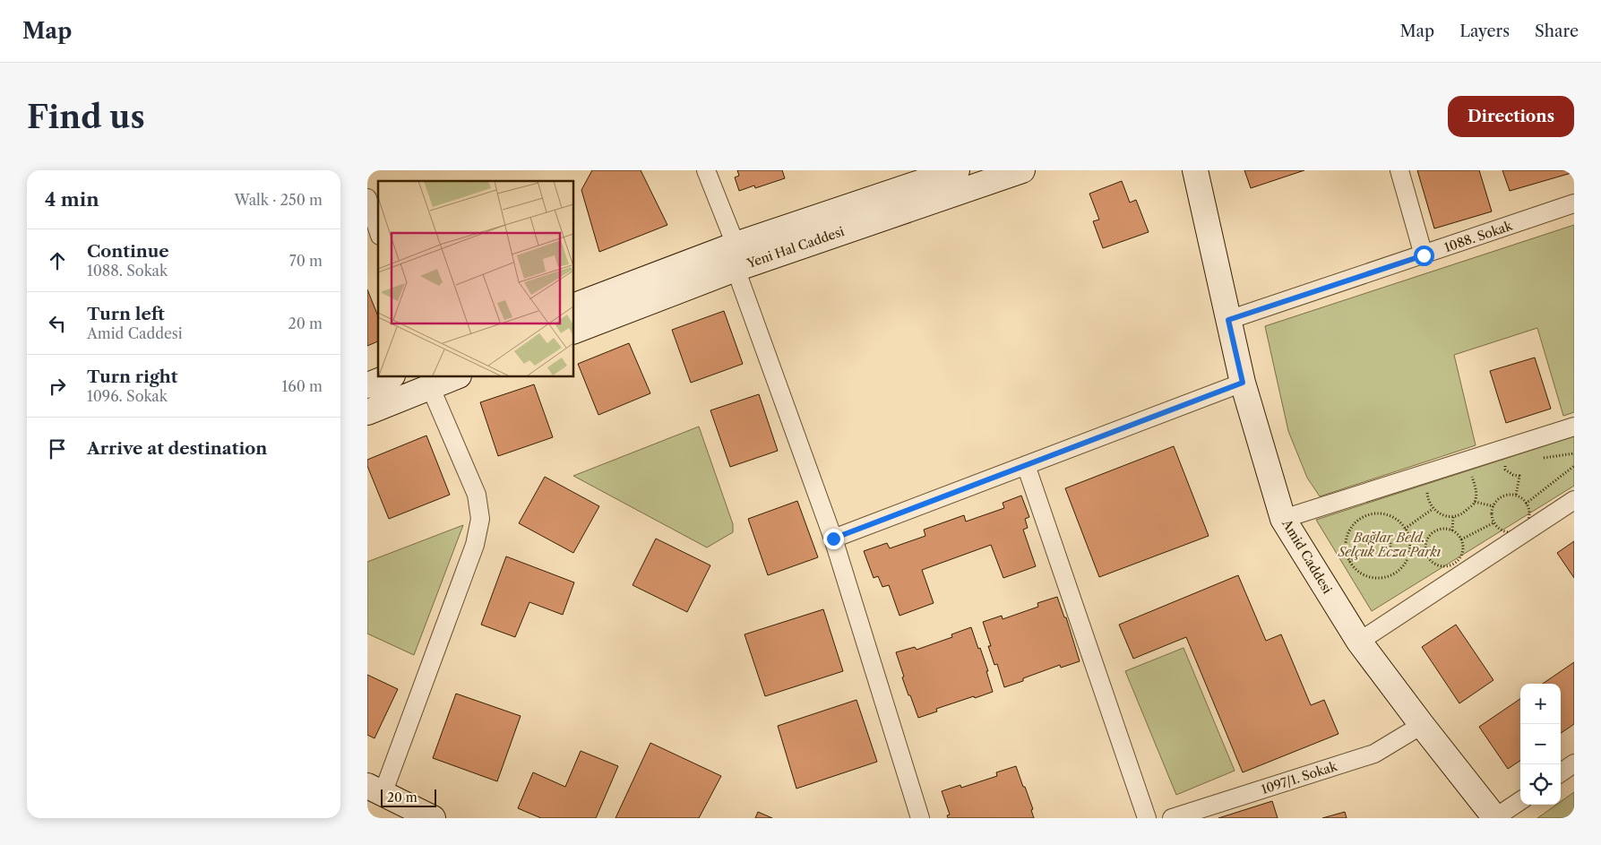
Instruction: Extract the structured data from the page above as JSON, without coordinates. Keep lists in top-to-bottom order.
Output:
{
  "streets": {
    "street": [
      "1088. Sokak",
      "Yeni Hal Caddesi",
      "Amid Caddesi",
      "1097/1. Sokak"
    ]
  },
  "crossings": [
    ["1088. Sokak", "Amid Caddesi"],
    ["Amid Caddesi", "1097/1. Sokak"]
  ],
  "parks": ["Bağlar Beld. Selçuk Ecza Parkı"],
  "scale_bar": "20 m",
  "page": {
    "header": "Map",
    "nav": ["Map", "Layers", "Share"],
    "buttons": "Directions",
    "title": "Find us",
    "heading": ["4 min", "Walk · 250 m"],
    "list": [
      ["Continue", "1088. Sokak", "70 m"],
      ["Turn left", "Amid Caddesi", "20 m"],
      ["Turn right", "1096. Sokak", "160 m"],
      "Arrive at destination"
    ],
    "map_buttons": ["+", "−"],
    "scale": "20 m"
  }
}
